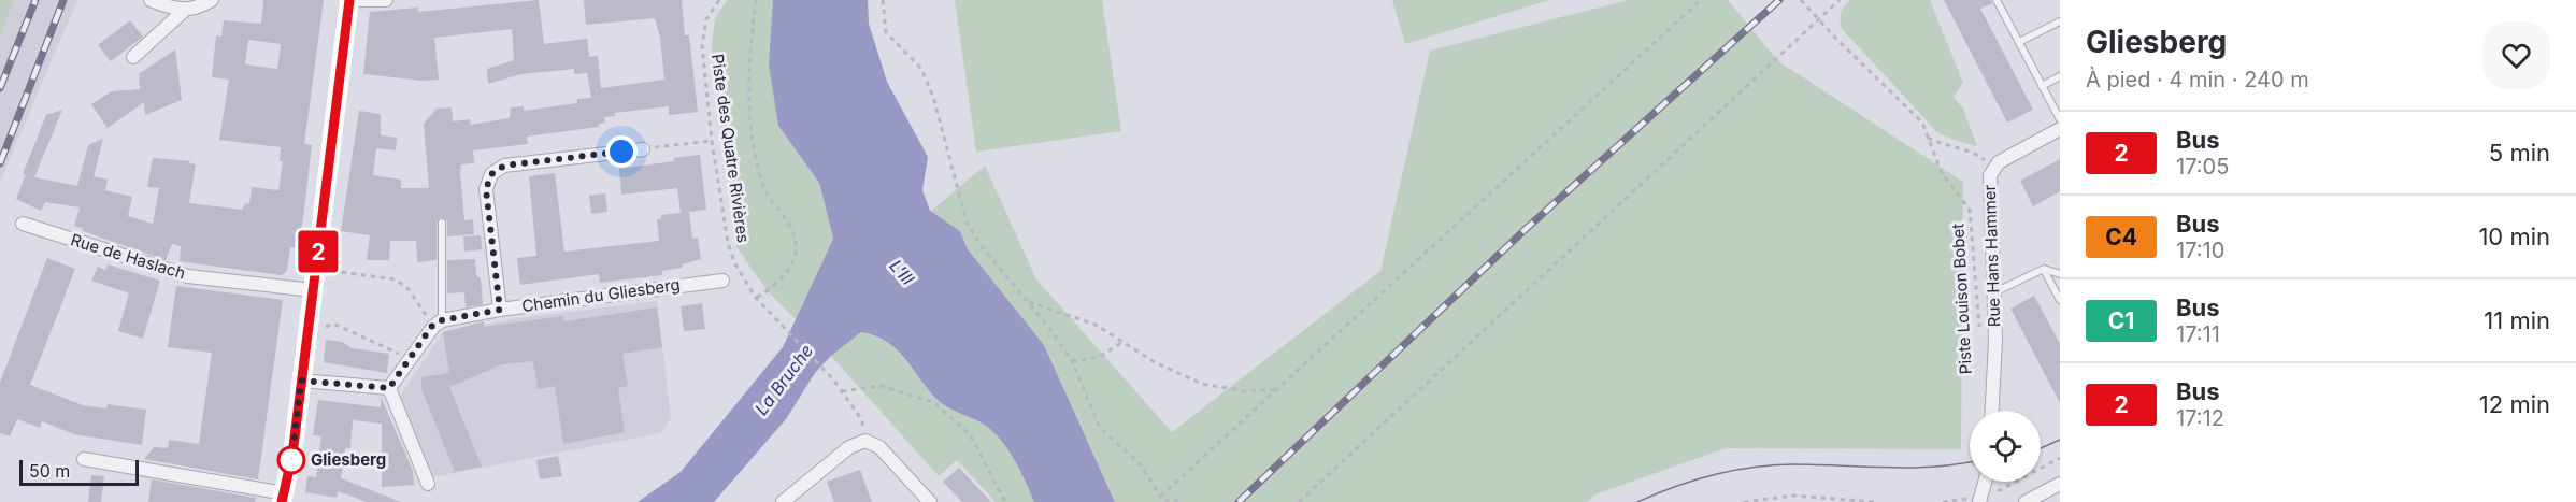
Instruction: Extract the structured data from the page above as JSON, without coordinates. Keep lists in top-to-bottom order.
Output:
{
  "streets": {
    "street": ["Rue Hans Hammer", "Rue de Haslach", "Chemin du Gliesberg"],
    "path": ["Piste des Quatre Rivières", "Piste Louison Bobet"]
  },
  "water": ["L'Ill", "La Bruche"],
  "places": ["Gliesberg"],
  "lines": ["bus line 2"],
  "scale_bar": "50 m",
  "page": {
    "on_map": "2",
    "heading": ["Gliesberg", "À pied · 4 min · 240 m"],
    "list": [
      {
        "mark": "2",
        "name": "Bus",
        "note": "17:05",
        "value": "5 min"
      },
      {
        "mark": "C4",
        "name": "Bus",
        "note": "17:10",
        "value": "10 min"
      },
      {
        "mark": "C1",
        "name": "Bus",
        "note": "17:11",
        "value": "11 min"
      },
      {
        "mark": "2",
        "name": "Bus",
        "note": "17:12",
        "value": "12 min"
      }
    ],
    "scale": "50 m"
  }
}
